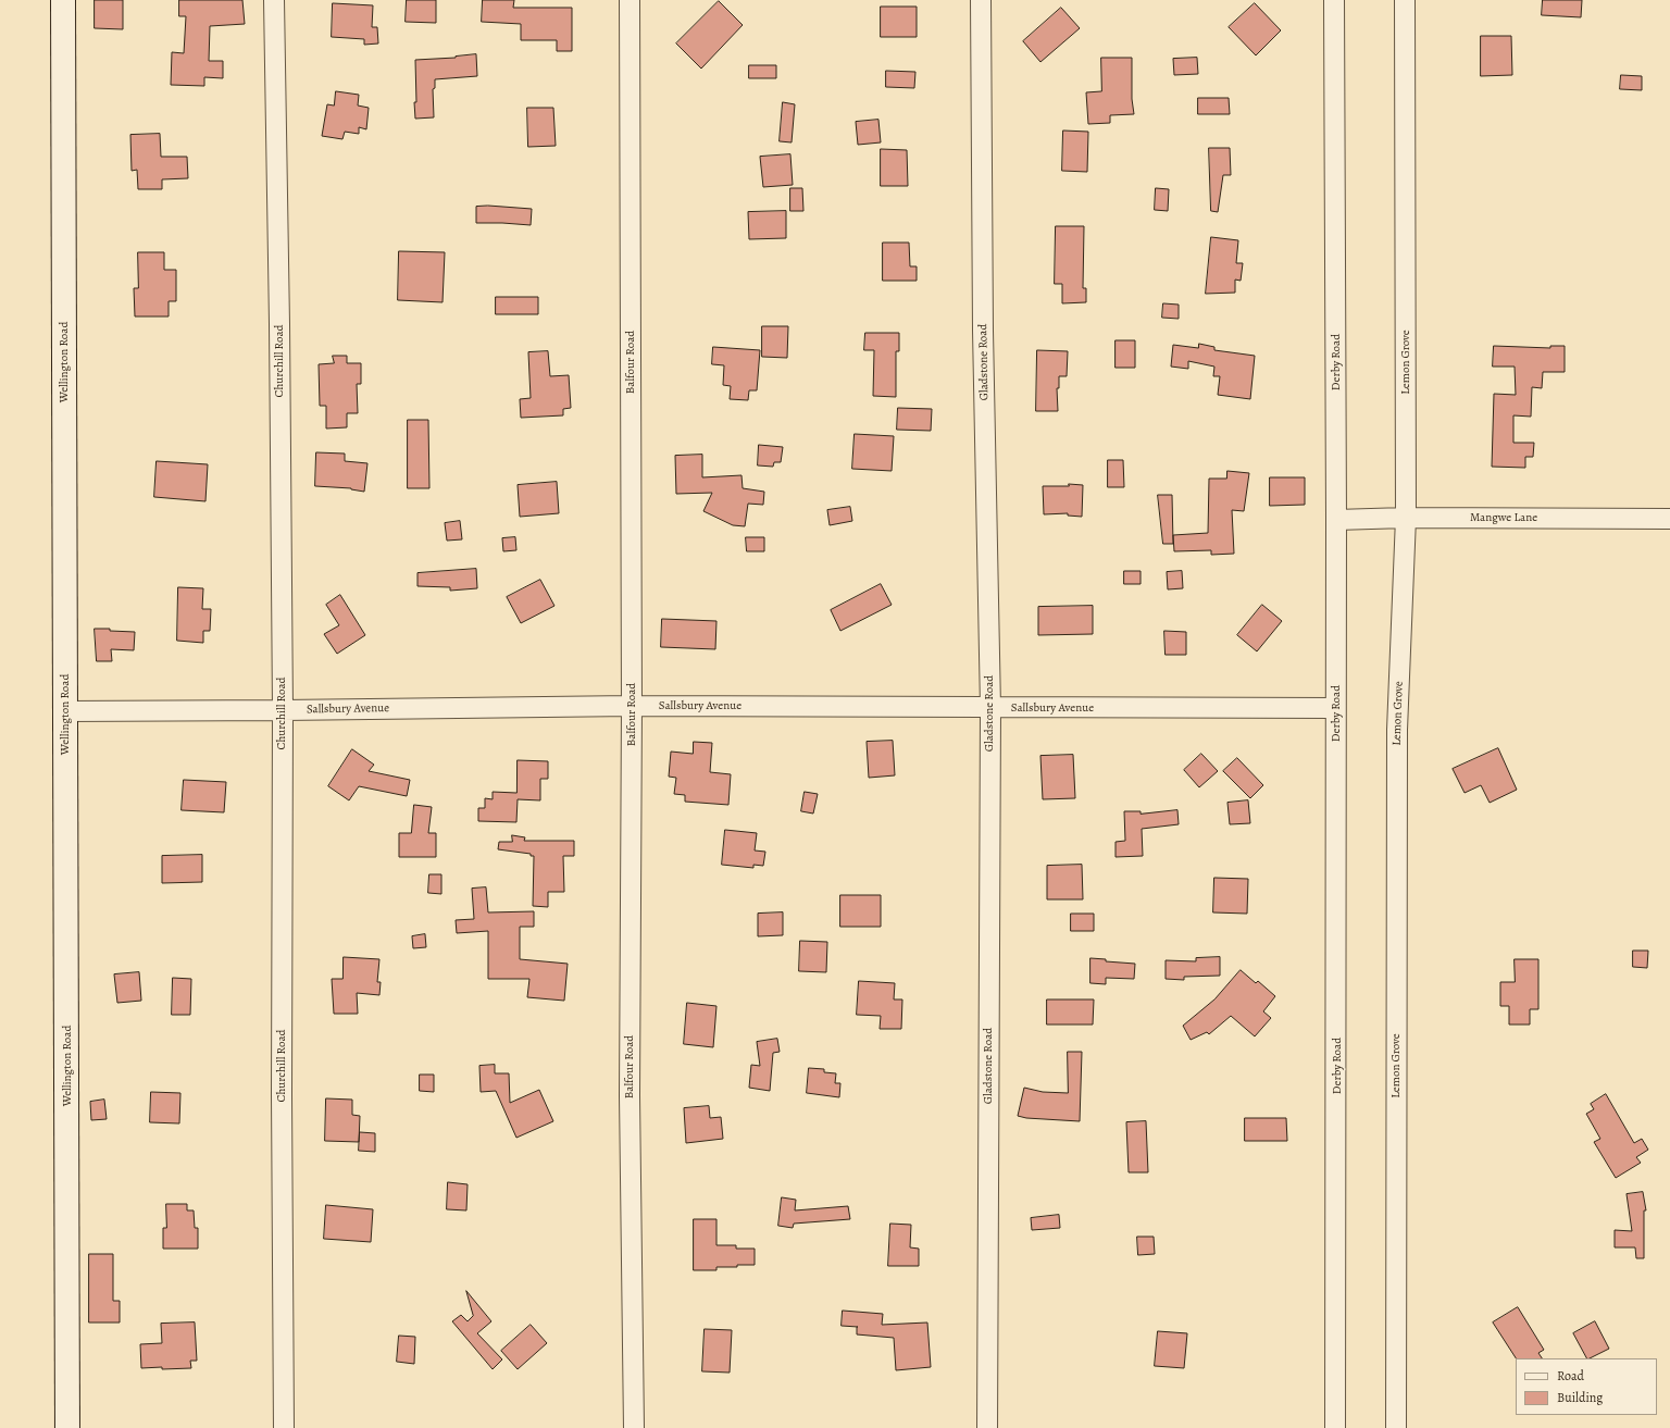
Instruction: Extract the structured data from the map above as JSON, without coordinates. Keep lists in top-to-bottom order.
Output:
{
  "streets": {
    "main road": ["Wellington Road"],
    "street": [
      "Churchill Road",
      "Balfour Road",
      "Gladstone Road",
      "Derby Road",
      "Lemon Grove",
      "Mangwe Lane",
      "Sallsbury Avenue"
    ]
  },
  "crossings": [
    ["Churchill Road", "Sallsbury Avenue"],
    ["Wellington Road", "Sallsbury Avenue"],
    ["Balfour Road", "Sallsbury Avenue"],
    ["Gladstone Road", "Sallsbury Avenue"],
    ["Derby Road", "Mangwe Lane"],
    ["Derby Road", "Sallsbury Avenue"],
    ["Lemon Grove", "Mangwe Lane"]
  ],
  "legend": ["Road", "Building"]
}
